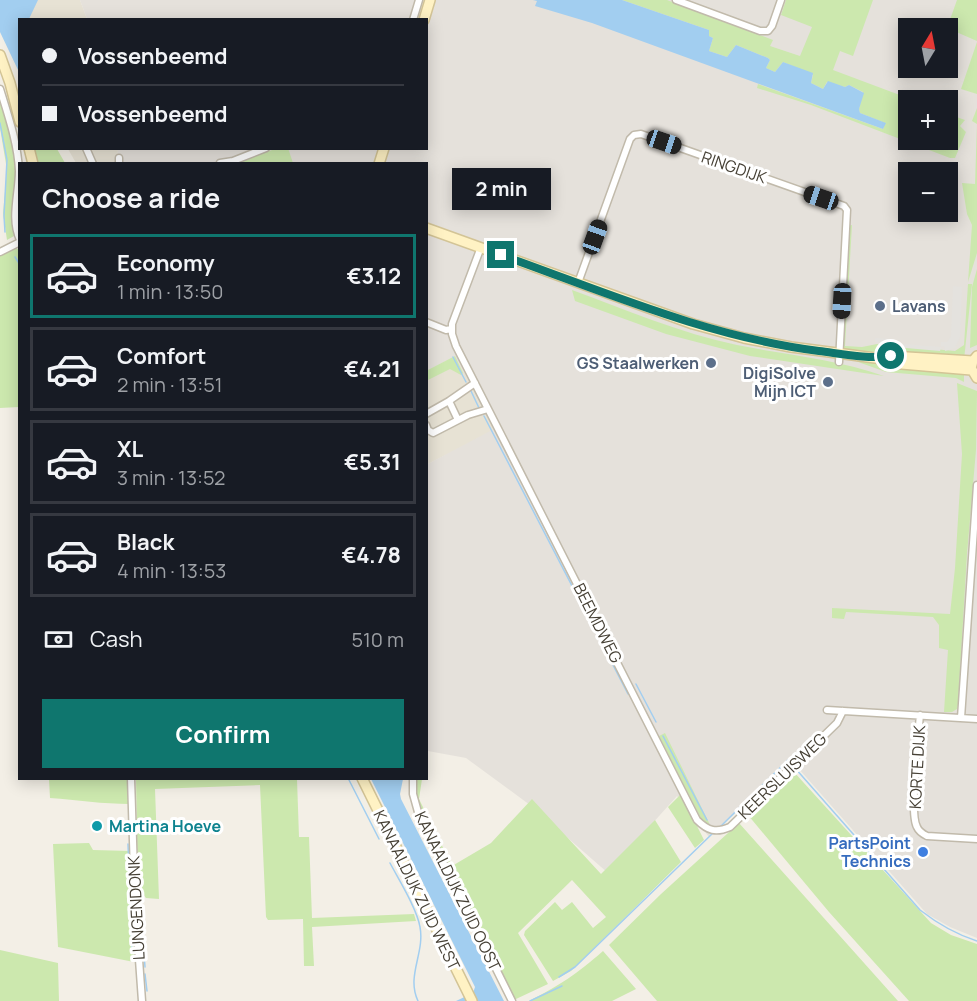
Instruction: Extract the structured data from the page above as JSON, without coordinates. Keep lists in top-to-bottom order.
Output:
{
  "streets": {
    "main road": ["KANAALDIJK ZUID WEST"],
    "street": [
      "RINGDIJK",
      "BEEMDWEG",
      "KORTE DIJK",
      "KEERSLUISWEG",
      "KANAALDIJK ZUID OOST",
      "LUNGENDONK"
    ]
  },
  "crossings": [
    ["BEEMDWEG", "KEERSLUISWEG"]
  ],
  "places": [
    "Lavans",
    "GS Staalwerken",
    "DigiSolve Mijn ICT",
    "Martina Hoeve",
    "PartsPoint Technics"
  ],
  "north": "top",
  "page": {
    "map_buttons": ["+", "−"],
    "banner": ["Vossenbeemd", "Vossenbeemd"],
    "heading": "Choose a ride",
    "bubble": "2 min",
    "list": [
      {
        "name": "Economy",
        "note": "1 min · 13:50",
        "value": "€3.12"
      },
      {
        "name": "Comfort",
        "note": "2 min · 13:51",
        "value": "€4.21"
      },
      {
        "name": "XL",
        "note": "3 min · 13:52",
        "value": "€5.31"
      },
      {
        "name": "Black",
        "note": "4 min · 13:53",
        "value": "€4.78"
      }
    ],
    "pay": ["Cash", "510 m"],
    "buttons": "Confirm"
  }
}
